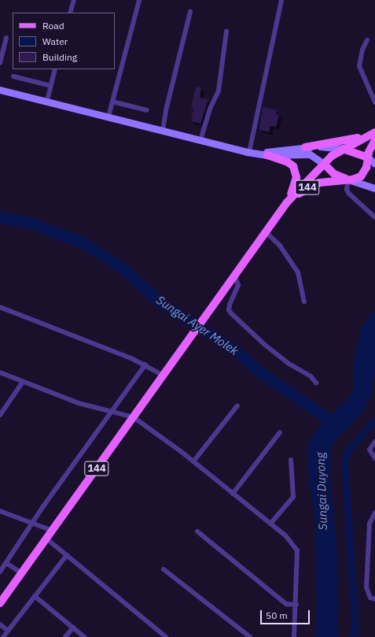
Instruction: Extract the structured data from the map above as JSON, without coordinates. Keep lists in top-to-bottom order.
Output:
{
  "streets": {
    "main road": ["144"]
  },
  "water": ["Sungai Ayer Molek", "Sungai Duyong"],
  "legend": ["Road", "Water", "Building"],
  "scale_bar": "50 m"
}
